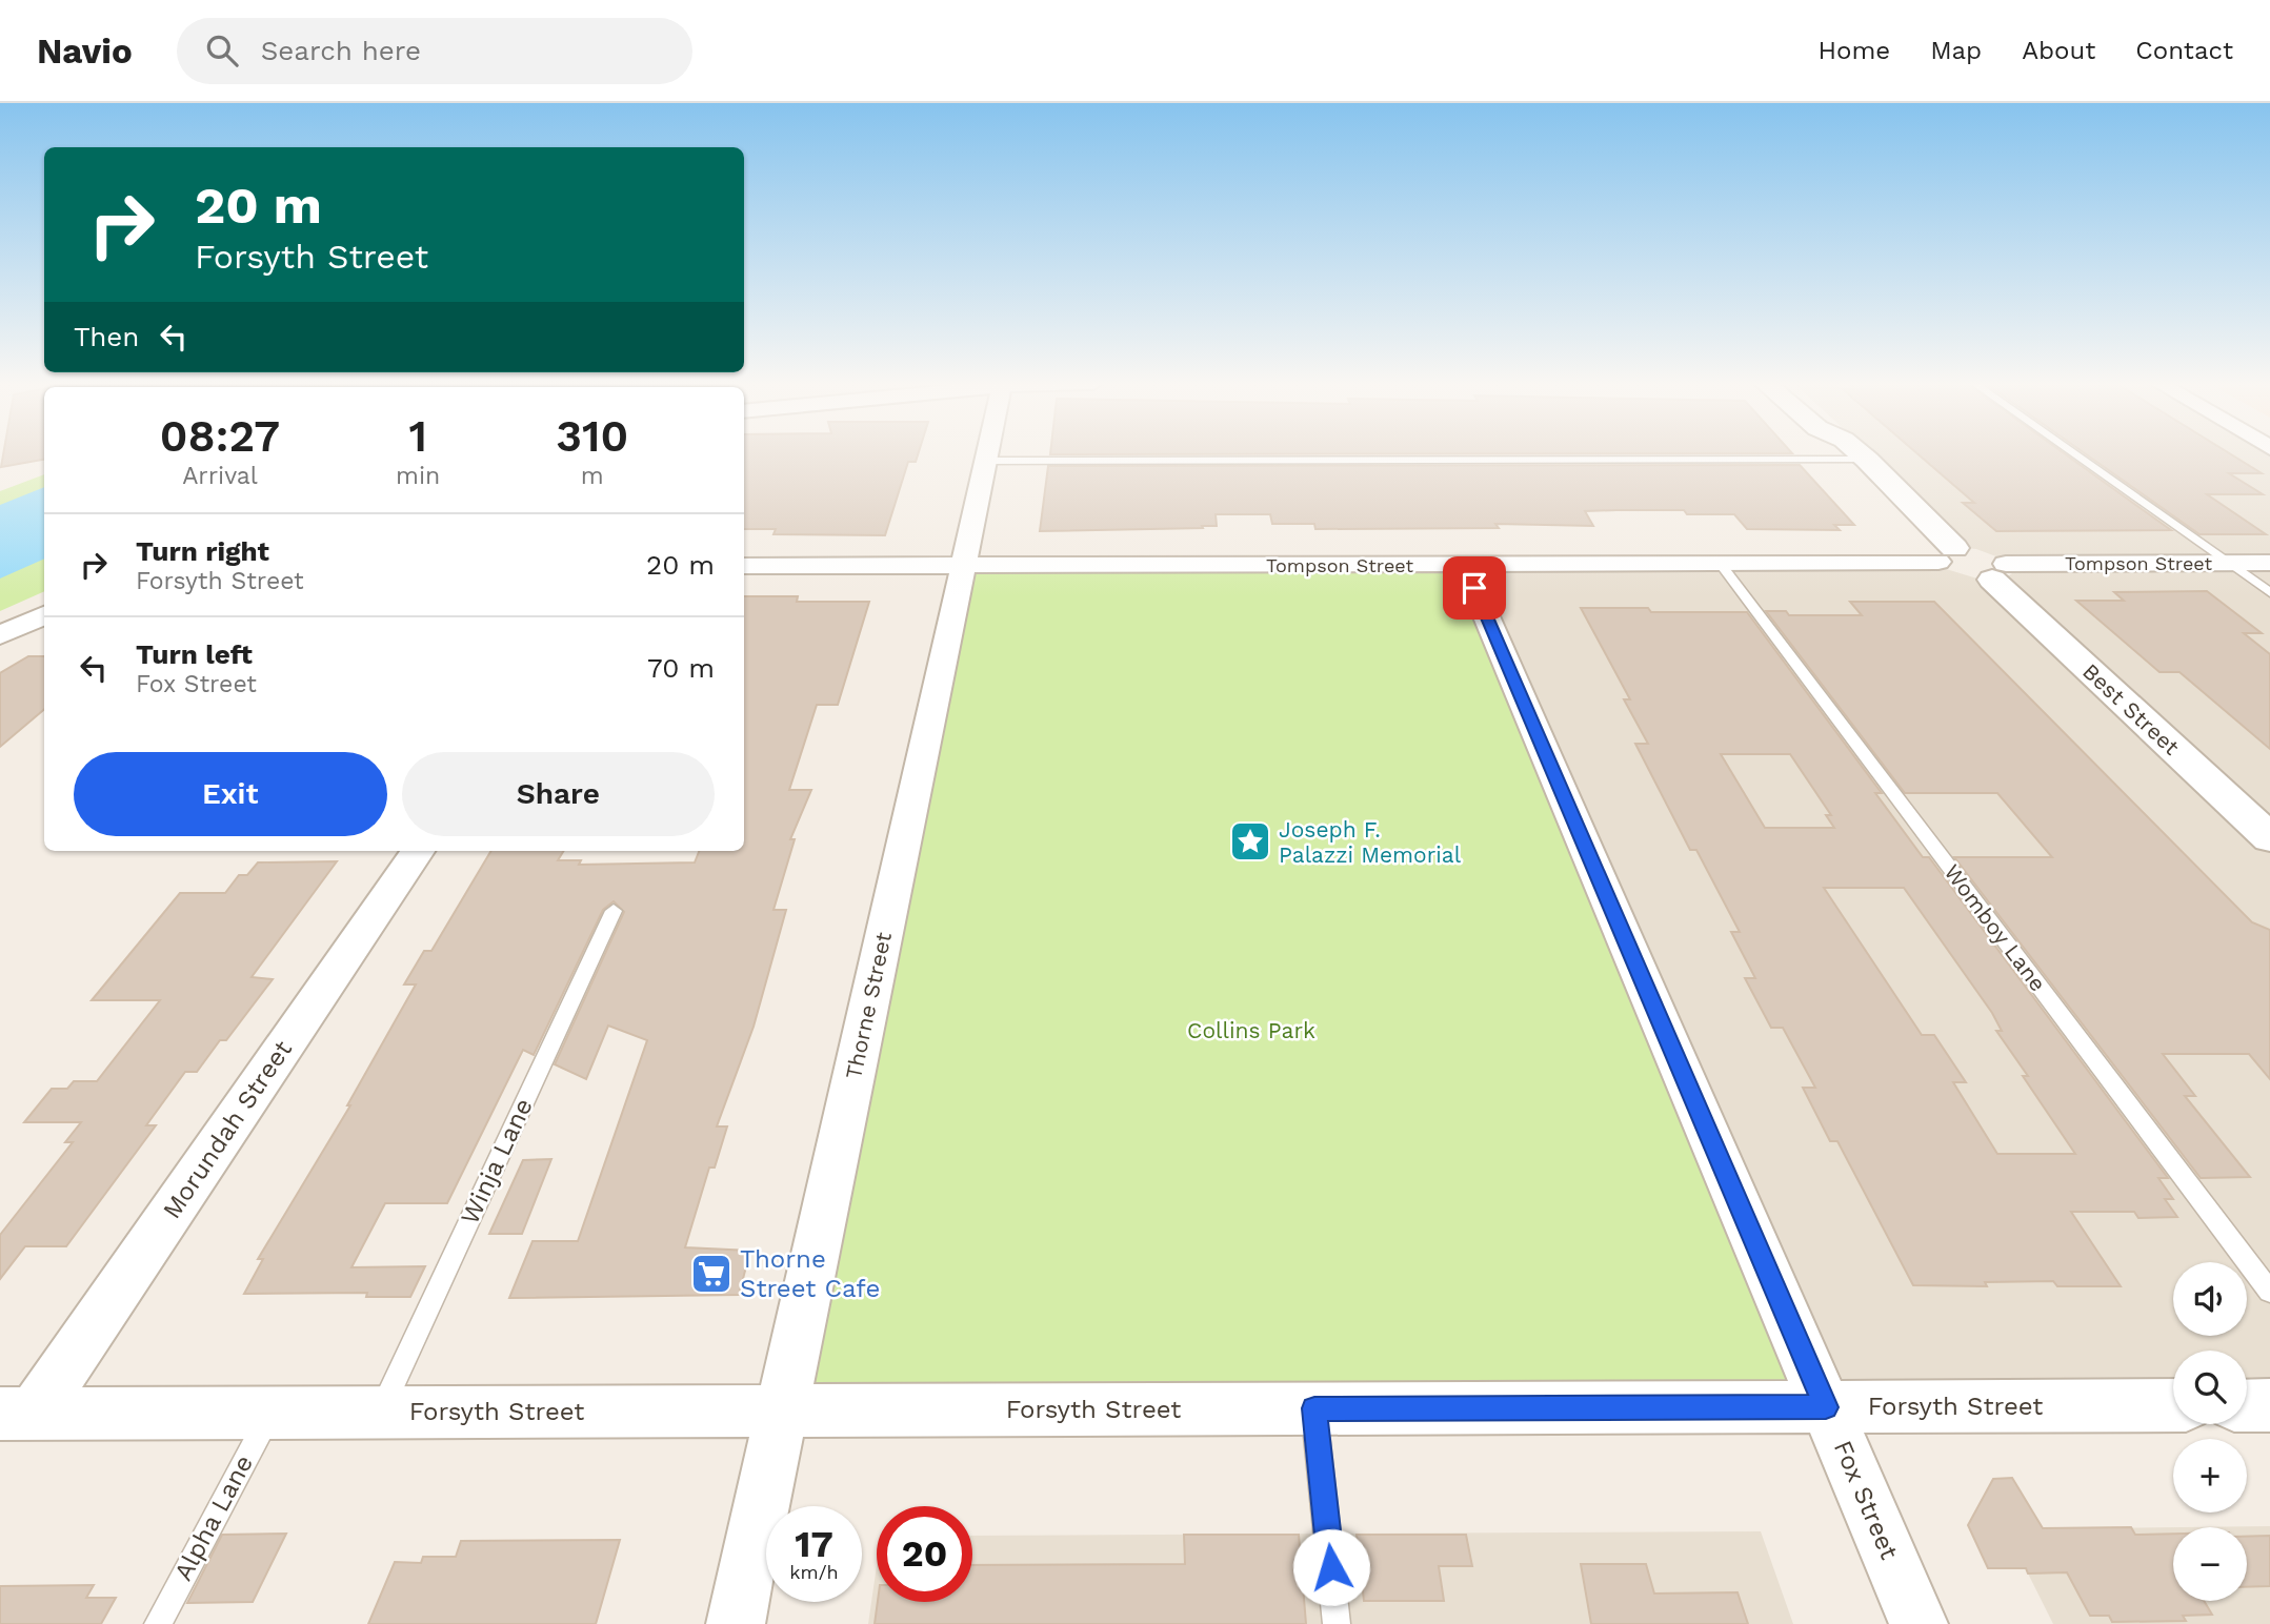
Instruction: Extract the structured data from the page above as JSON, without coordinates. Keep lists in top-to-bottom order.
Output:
{
  "streets": {
    "street": [
      "Tompson Street",
      "Best Street",
      "Thorne Street",
      "Morundah Street",
      "Forsyth Street",
      "Fox Street"
    ],
    "lane": ["Womboy Lane", "Winja Lane", "Alpha Lane"]
  },
  "crossings": [
    ["Tompson Street", "Best Street"],
    ["Tompson Street", "Womboy Lane"],
    ["Tompson Street", "Thorne Street"],
    ["Tompson Street", "Fox Street"],
    ["Thorne Street", "Forsyth Street"],
    ["Morundah Street", "Forsyth Street"],
    ["Winja Lane", "Forsyth Street"],
    ["Forsyth Street", "Fox Street"],
    ["Forsyth Street", "Alpha Lane"]
  ],
  "parks": ["Collins Park"],
  "places": {
    "place": ["Joseph F. Palazzi Memorial"],
    "supermarket": ["Thorne Street Cafe"]
  },
  "page": {
    "header": "Navio",
    "search": "Search here",
    "nav": [
      "Home",
      "Map",
      "About",
      "Contact"
    ],
    "turn": ["20 m", "Forsyth Street"],
    "then": "Then",
    "eta": [
      "08:27",
      "Arrival",
      "1",
      "min",
      "310",
      "m"
    ],
    "list": [
      {
        "name": "Turn right",
        "note": "Forsyth Street",
        "value": "20 m"
      },
      {
        "name": "Turn left",
        "note": "Fox Street",
        "value": "70 m"
      }
    ],
    "buttons": ["Exit", "Share"],
    "map_buttons": ["+", "−"],
    "speed": "17 km/h",
    "limit": "20"
  }
}
